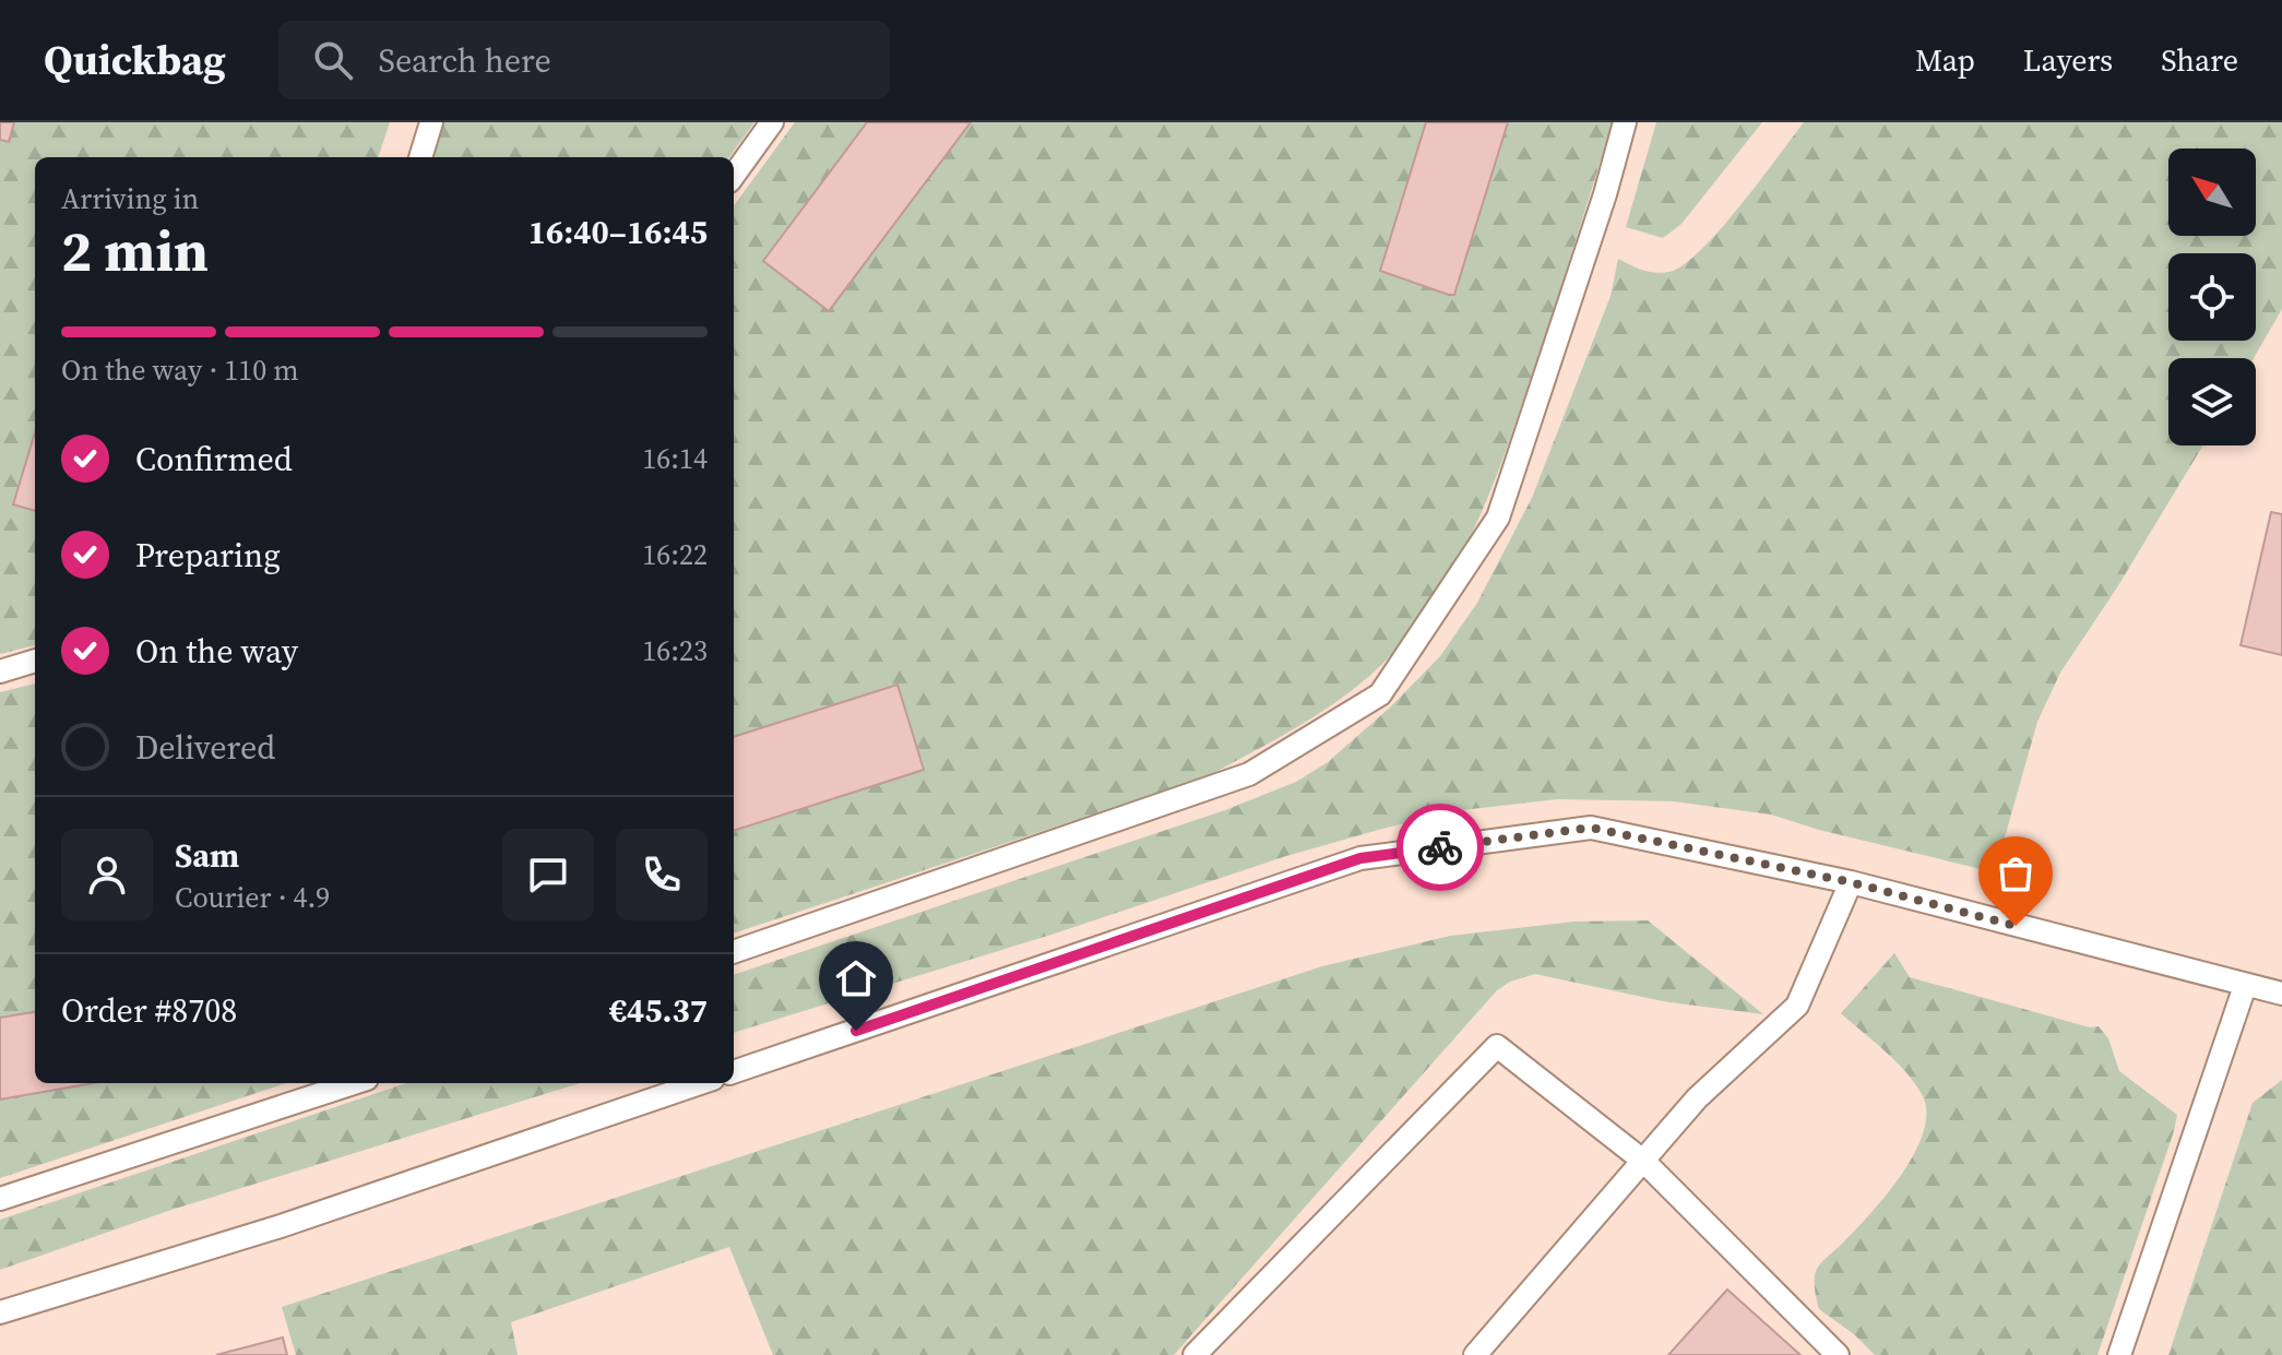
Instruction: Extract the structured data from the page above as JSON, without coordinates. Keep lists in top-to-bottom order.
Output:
{
  "north": "top left",
  "page": {
    "header": "Quickbag",
    "search": "Search here",
    "nav": ["Map", "Layers", "Share"],
    "heading": ["2 min", "Arriving in", "16:40–16:45"],
    "panel": [
      "Sam",
      "Courier · 4.9",
      "Order #8708",
      "€45.37"
    ],
    "bar": "On the way · 110 m",
    "list": [
      ["Confirmed", "16:14"],
      ["Preparing", "16:22"],
      ["On the way", "16:23"],
      "Delivered"
    ]
  }
}
